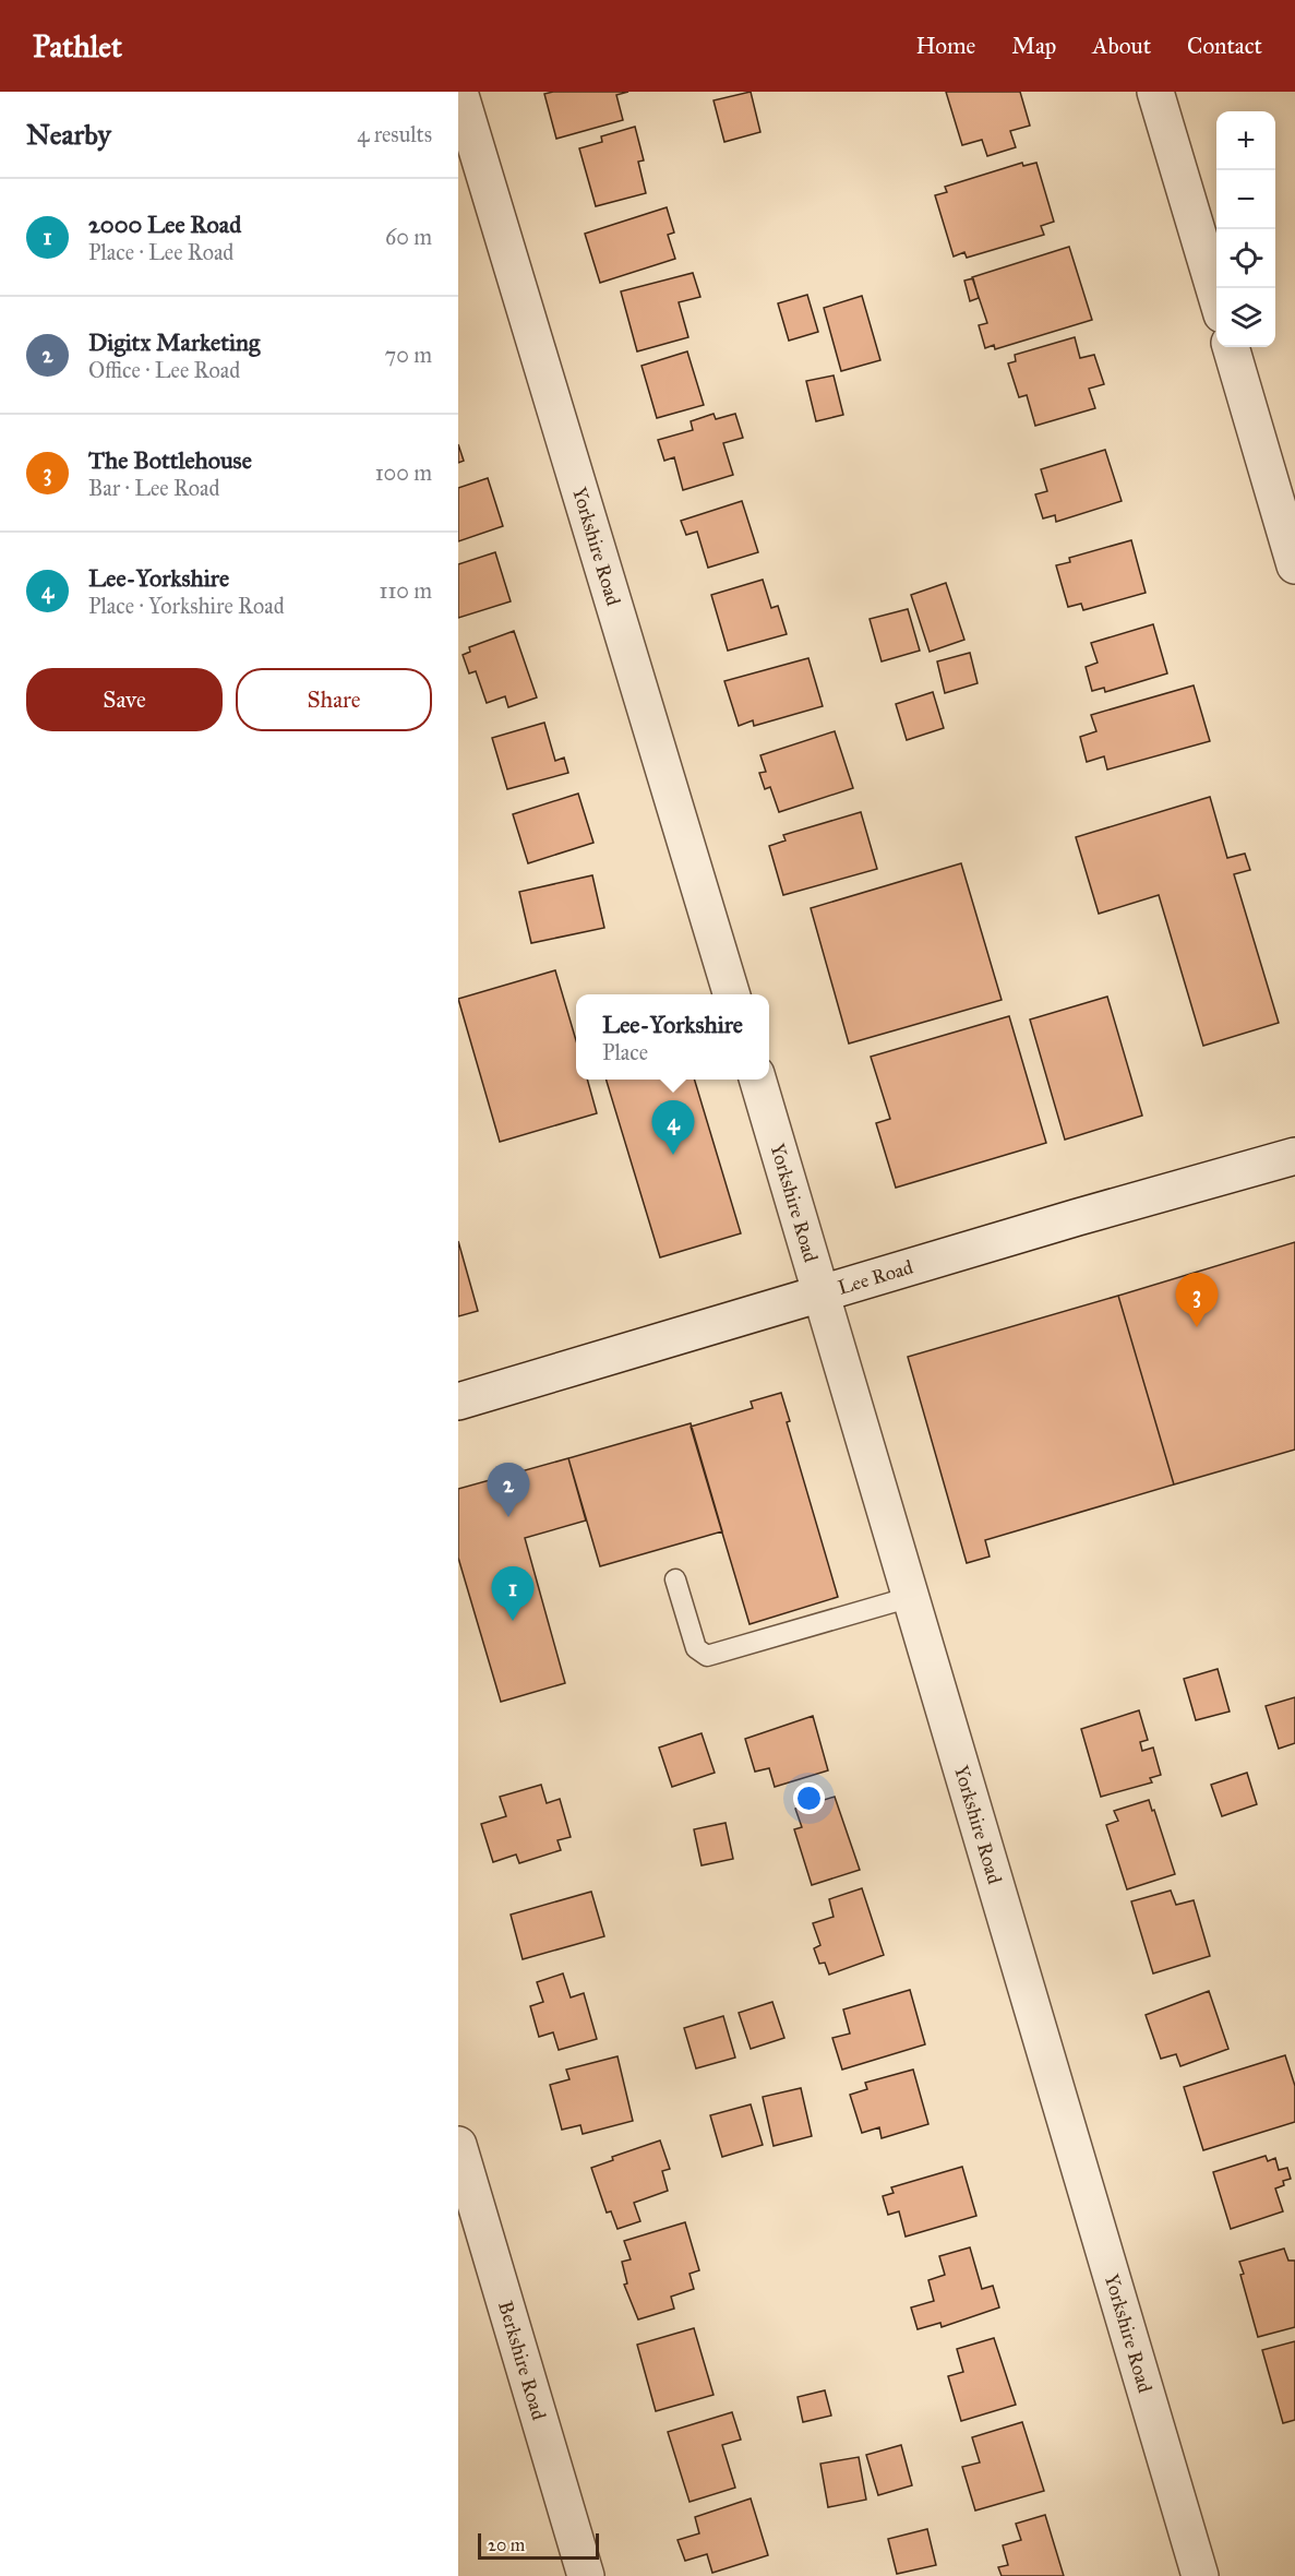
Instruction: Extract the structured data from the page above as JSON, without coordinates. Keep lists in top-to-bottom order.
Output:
{
  "streets": {
    "street": ["Yorkshire Road", "Lee Road", "Berkshire Road"]
  },
  "crossings": [
    ["Yorkshire Road", "Lee Road"]
  ],
  "scale_bar": "20 m",
  "page": {
    "header": "Pathlet",
    "nav": [
      "Home",
      "Map",
      "About",
      "Contact"
    ],
    "heading": ["Nearby", "4 results"],
    "map_buttons": ["+", "−"],
    "list": [
      {
        "mark": "1",
        "name": "2000 Lee Road",
        "note": "Place · Lee Road",
        "value": "60 m"
      },
      {
        "mark": "2",
        "name": "Digitx Marketing",
        "note": "Office · Lee Road",
        "value": "70 m"
      },
      {
        "mark": "3",
        "name": "The Bottlehouse",
        "note": "Bar · Lee Road",
        "value": "100 m"
      },
      {
        "mark": "4",
        "name": "Lee-Yorkshire",
        "note": "Place · Yorkshire Road",
        "value": "110 m"
      }
    ],
    "buttons": ["Save", "Share"],
    "popup": ["Lee-Yorkshire", "Place"],
    "pins": [
      "4",
      "3",
      "2",
      "1"
    ],
    "scale": "20 m"
  }
}
